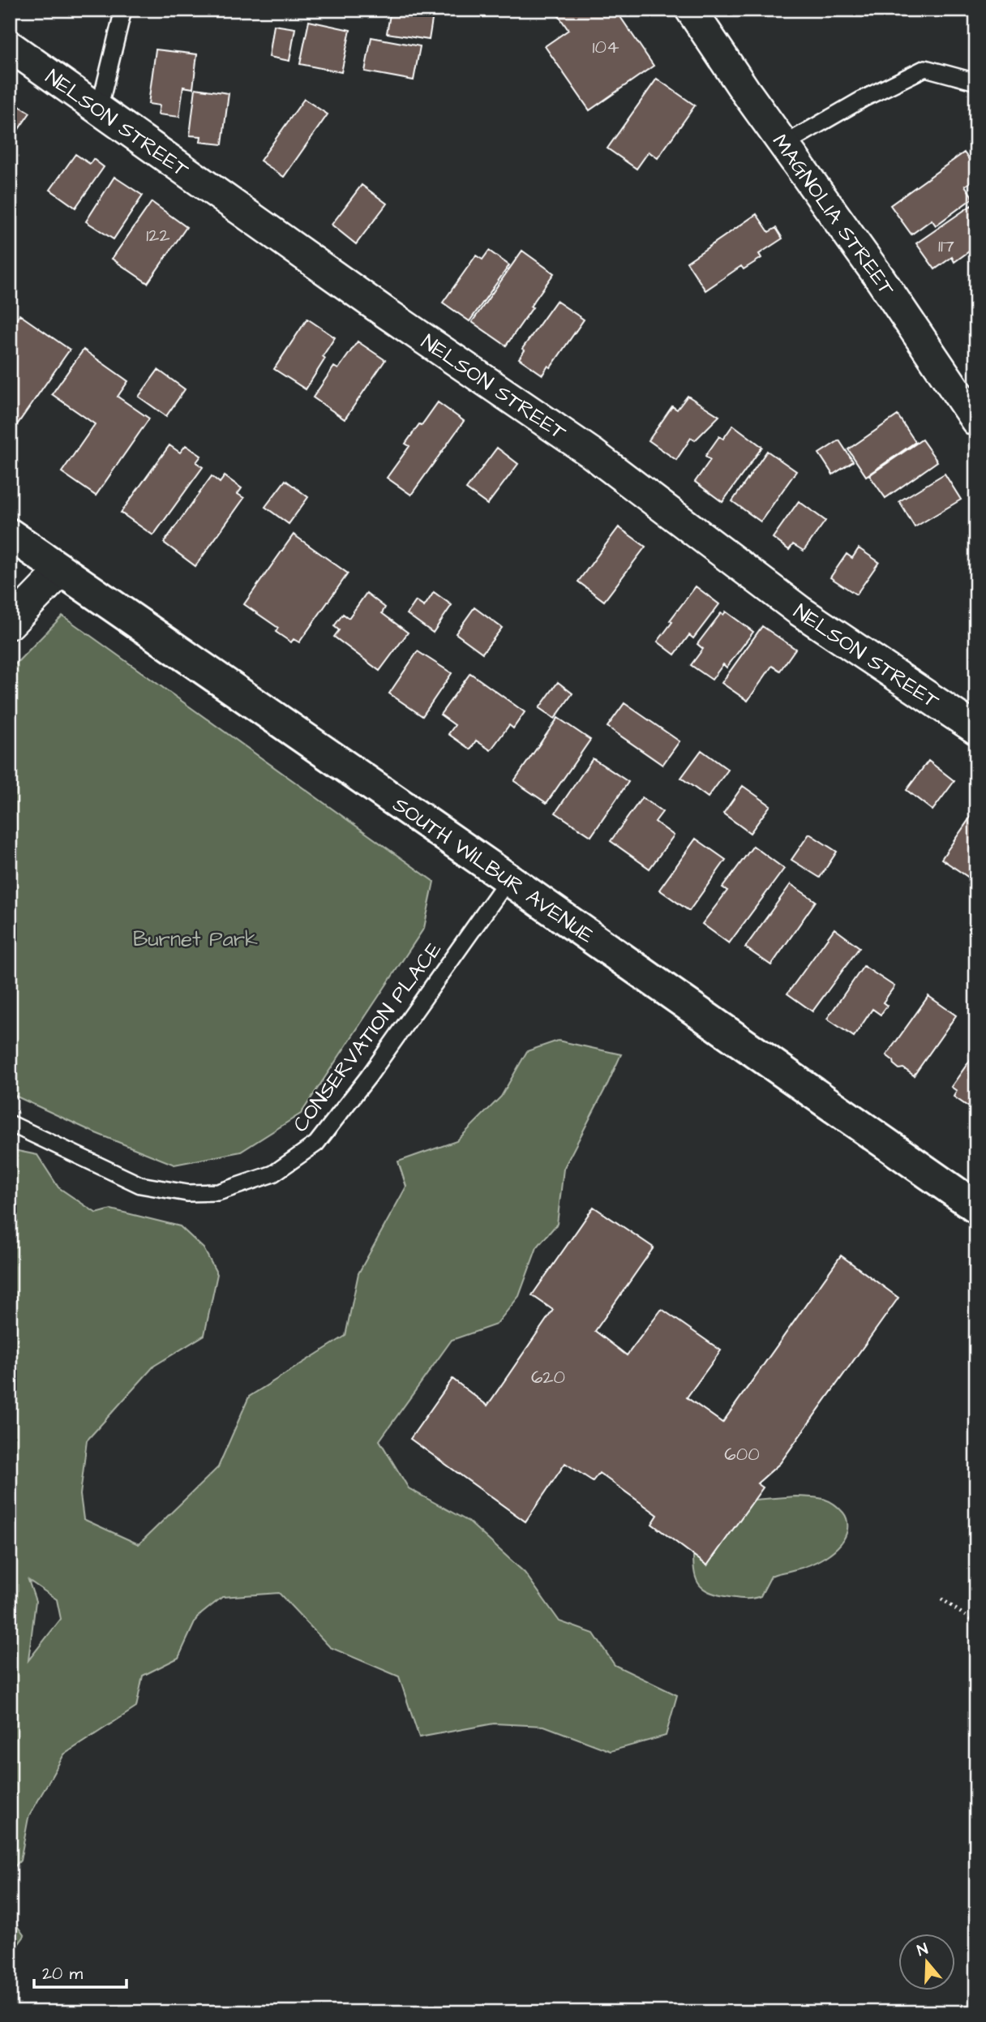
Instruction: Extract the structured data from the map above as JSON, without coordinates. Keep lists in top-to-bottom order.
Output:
{
  "streets": {
    "street": ["NELSON STREET", "MAGNOLIA STREET", "SOUTH WILBUR AVENUE"],
    "lane": ["CONSERVATION PLACE"]
  },
  "crossings": [
    ["SOUTH WILBUR AVENUE", "CONSERVATION PLACE"]
  ],
  "parks": ["Burnet Park"],
  "house_numbers": [
    "104",
    "122",
    "117",
    "620",
    "600"
  ],
  "scale_bar": "20 m",
  "north": "top"
}
